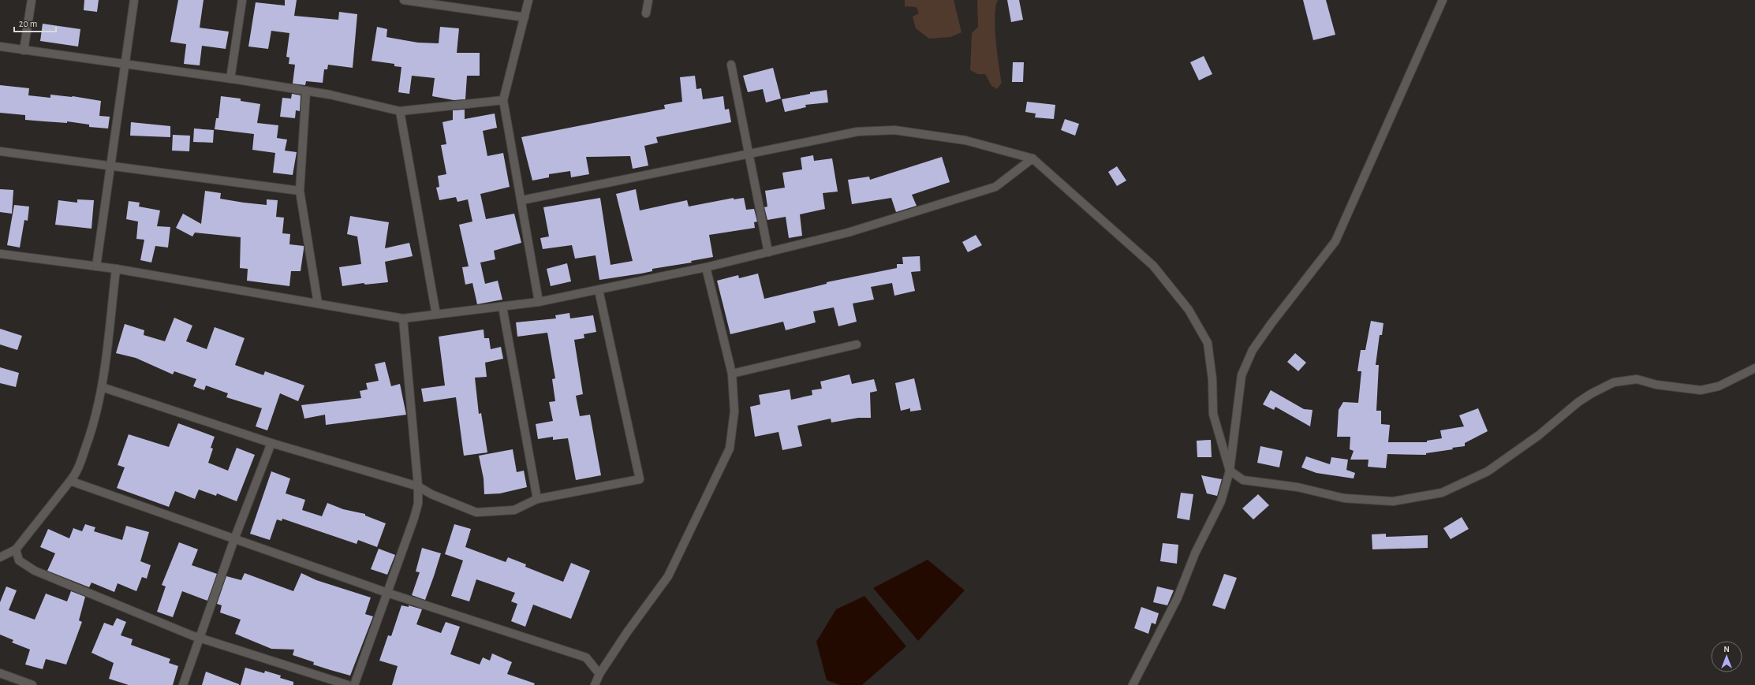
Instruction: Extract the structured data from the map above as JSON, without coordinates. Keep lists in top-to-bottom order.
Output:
{
  "scale_bar": "20 m",
  "north": "top"
}
